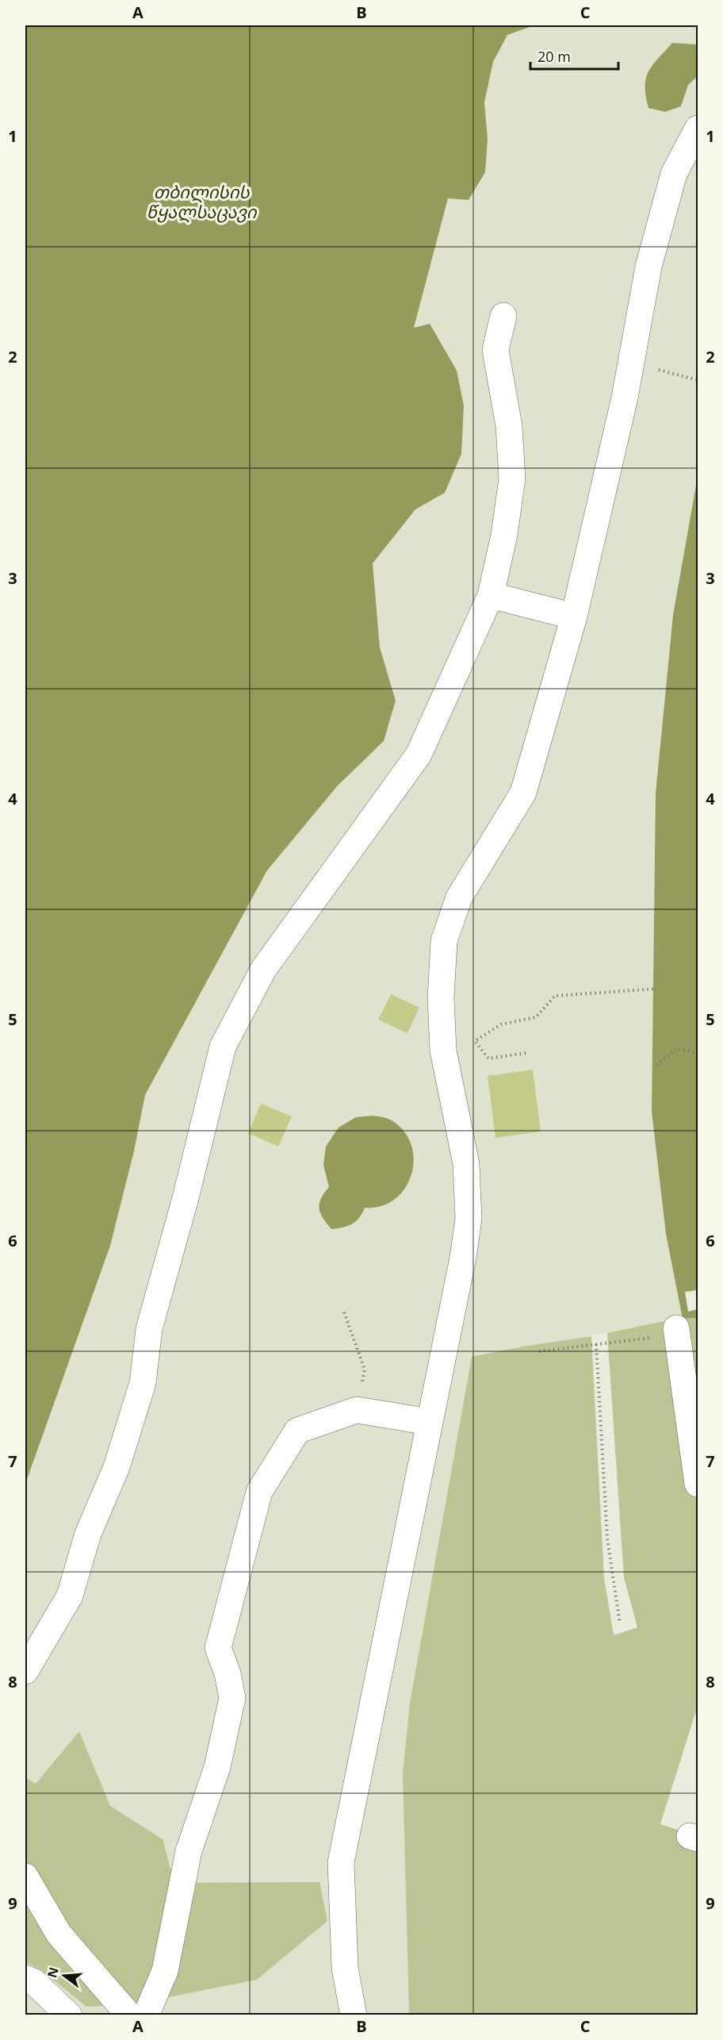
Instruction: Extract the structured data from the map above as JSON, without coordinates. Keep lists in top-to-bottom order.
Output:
{
  "water": ["თბილისის წყალსაცავი"],
  "scale_bar": "20 m",
  "north": "left",
  "grid": {
    "columns": ["A", "B", "C"],
    "rows": [
      "1",
      "2",
      "3",
      "4",
      "5",
      "6",
      "7",
      "8",
      "9"
    ]
  }
}
